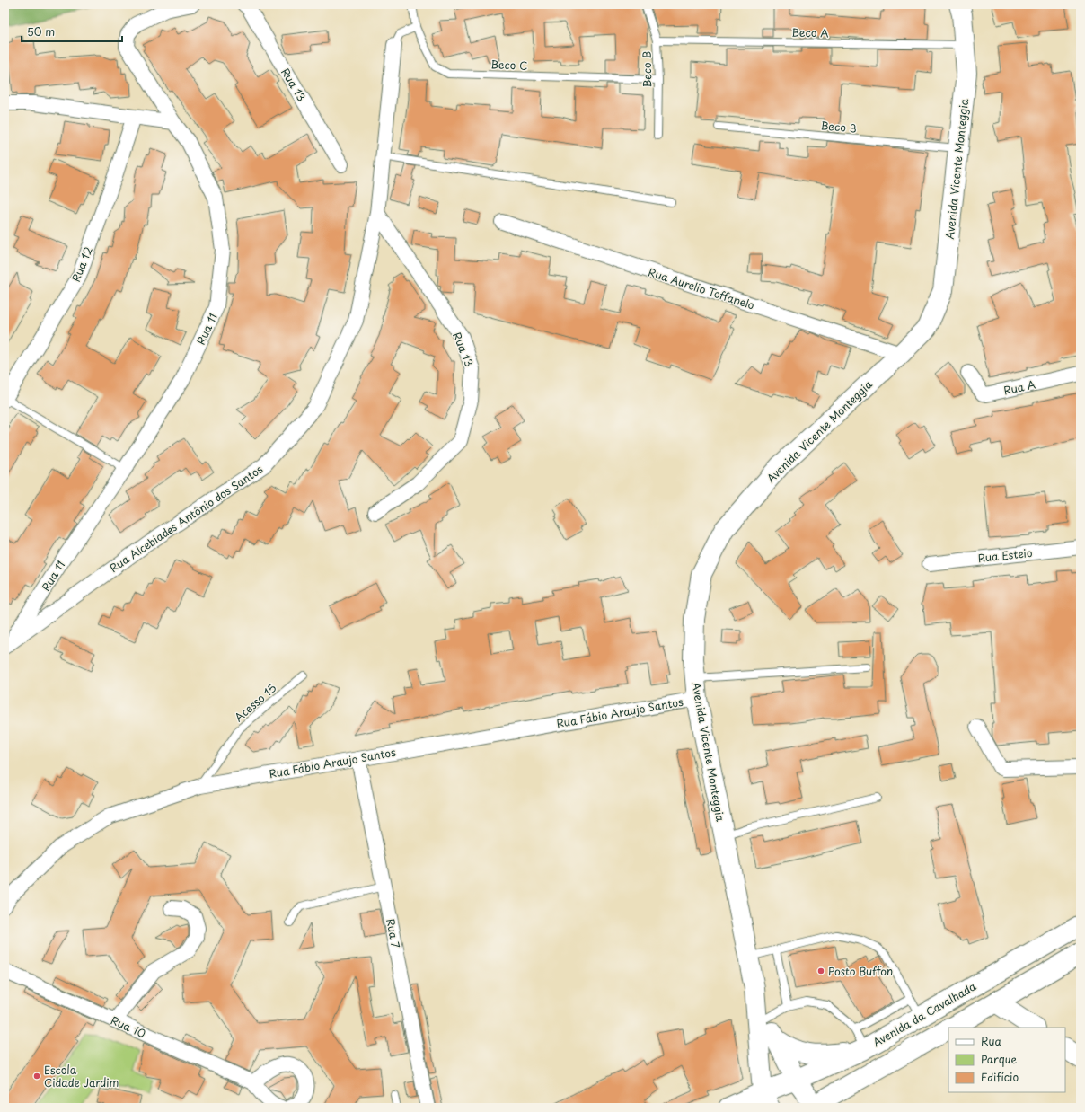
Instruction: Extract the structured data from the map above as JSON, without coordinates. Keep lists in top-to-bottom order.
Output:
{
  "streets": {
    "main road": ["Avenida Vicente Monteggia", "Avenida da Cavalhada"],
    "street": [
      "Rua 13",
      "Rua 12",
      "Rua Aurelio Toffanelo",
      "Rua 11",
      "Rua A",
      "Rua Alcebiades Antônio dos Santos",
      "Rua Esteio",
      "Rua Fábio Araujo Santos",
      "Rua 7",
      "Rua 10"
    ],
    "lane": [
      "Beco A",
      "Beco C",
      "Beco B",
      "Beco 3",
      "Acesso 15"
    ]
  },
  "crossings": [
    ["Beco A", "Beco B"],
    ["Beco A", "Avenida Vicente Monteggia"],
    ["Beco C", "Beco B"],
    ["Rua 13", "Rua Alcebiades Antônio dos Santos"],
    ["Beco 3", "Avenida Vicente Monteggia"],
    ["Avenida Vicente Monteggia", "Rua Aurelio Toffanelo"],
    ["Avenida Vicente Monteggia", "Rua Fábio Araujo Santos"],
    ["Avenida Vicente Monteggia", "Avenida da Cavalhada"],
    ["Rua 11", "Rua Alcebiades Antônio dos Santos"],
    ["Acesso 15", "Rua Fábio Araujo Santos"],
    ["Rua Fábio Araujo Santos", "Rua 7"]
  ],
  "places": ["Posto Buffon", "Escola Cidade Jardim"],
  "legend": ["Rua", "Parque", "Edifício"],
  "scale_bar": "50 m"
}
